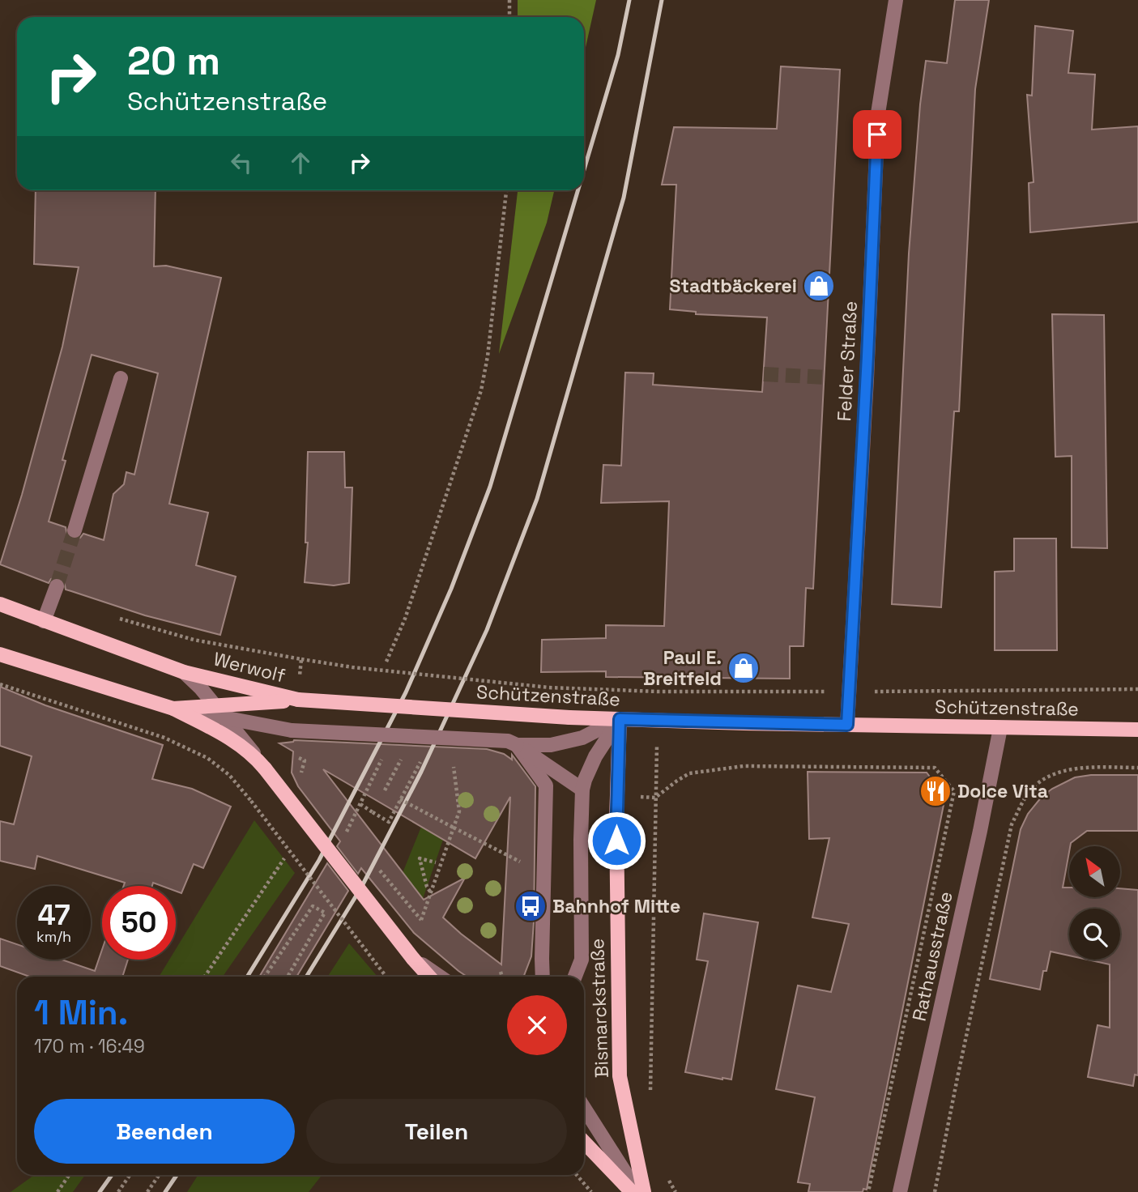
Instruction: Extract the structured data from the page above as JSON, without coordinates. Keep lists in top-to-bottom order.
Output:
{
  "streets": {
    "main road": ["Werwolf", "Schützenstraße", "Bismarckstraße"],
    "street": ["Felder Straße", "Rathausstraße"]
  },
  "crossings": [
    ["Felder Straße", "Schützenstraße"],
    ["Werwolf", "Schützenstraße"],
    ["Schützenstraße", "Rathausstraße"],
    ["Schützenstraße", "Bismarckstraße"]
  ],
  "places": {
    "shop": ["Stadtbäckerei", "Paul E. Breitfeld"],
    "restaurant": ["Dolce Vita"],
    "bus stop": ["Bahnhof Mitte"]
  },
  "north": "top left",
  "page": {
    "turn": ["20 m", "Schützenstraße"],
    "speed": "47 km/h",
    "limit": "50",
    "heading": ["1 Min.", "170 m · 16:49"],
    "buttons": ["Beenden", "Teilen"]
  }
}
